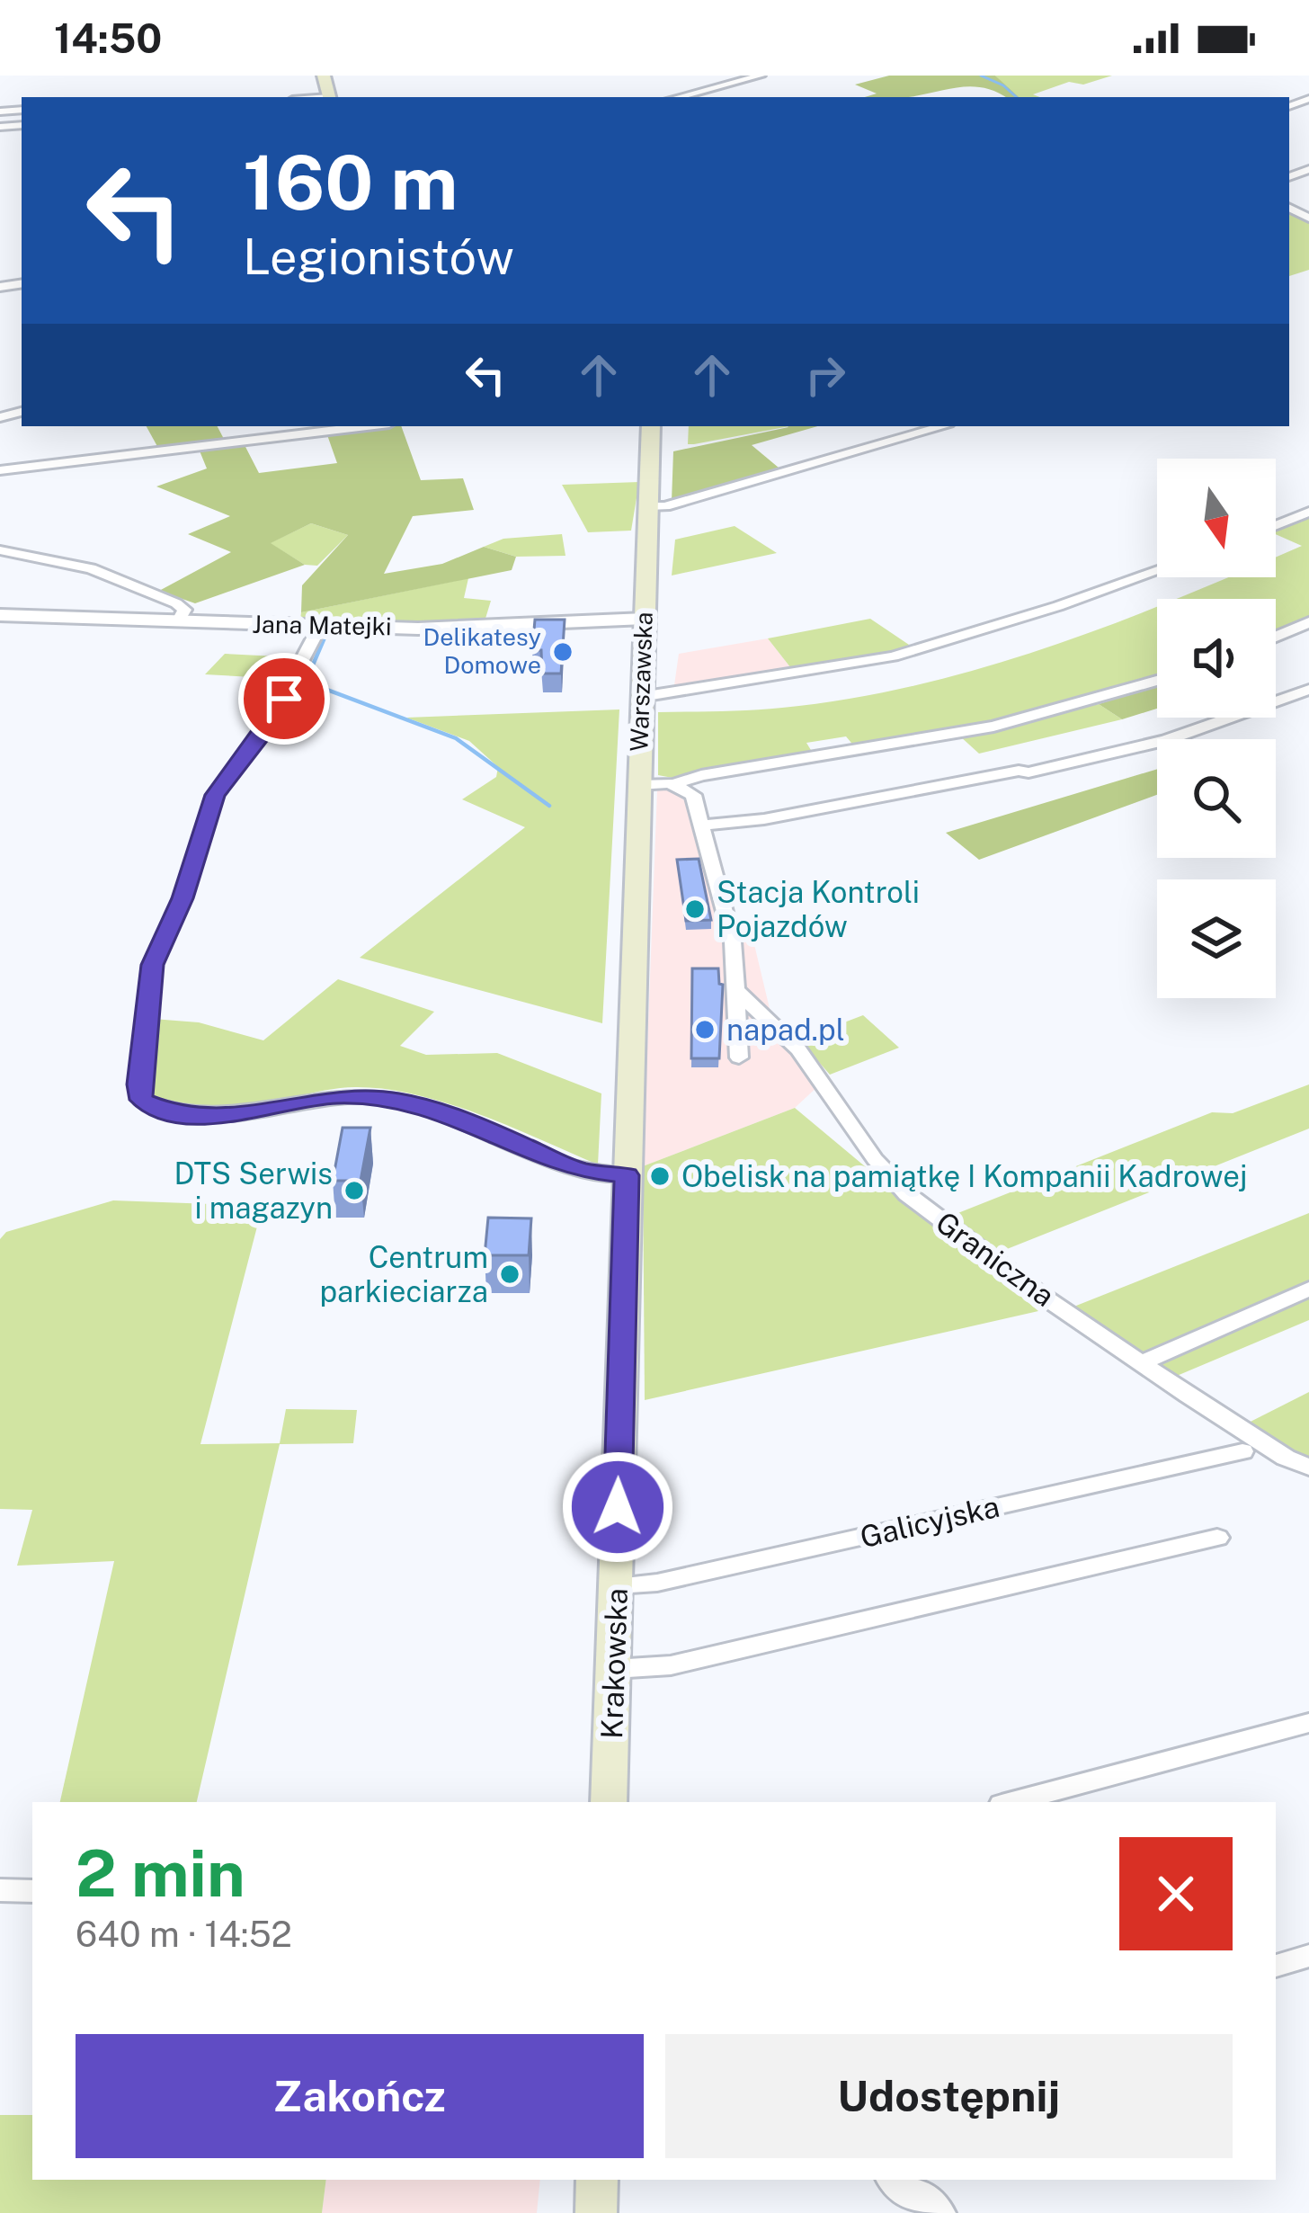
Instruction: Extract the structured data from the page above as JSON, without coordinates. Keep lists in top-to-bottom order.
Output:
{
  "streets": {
    "main road": ["Warszawska", "Krakowska"],
    "street": ["Jana Matejki", "Graniczna", "Galicyjska"]
  },
  "crossings": [
    ["Jana Matejki", "Warszawska"],
    ["Warszawska", "Krakowska"],
    ["Galicyjska", "Krakowska"]
  ],
  "places": [
    "Delikatesy Domowe",
    "Stacja Kontroli Pojazdów",
    "napad.pl",
    "Obelisk na pamiątkę I Kompanii Kadrowej",
    "DTS Serwis i magazyn",
    "Centrum parkieciarza"
  ],
  "north": "bottom",
  "page": {
    "status": "14:50",
    "turn": ["160 m", "Legionistów"],
    "heading": ["2 min", "640 m · 14:52"],
    "buttons": ["Zakończ", "Udostępnij"]
  }
}
